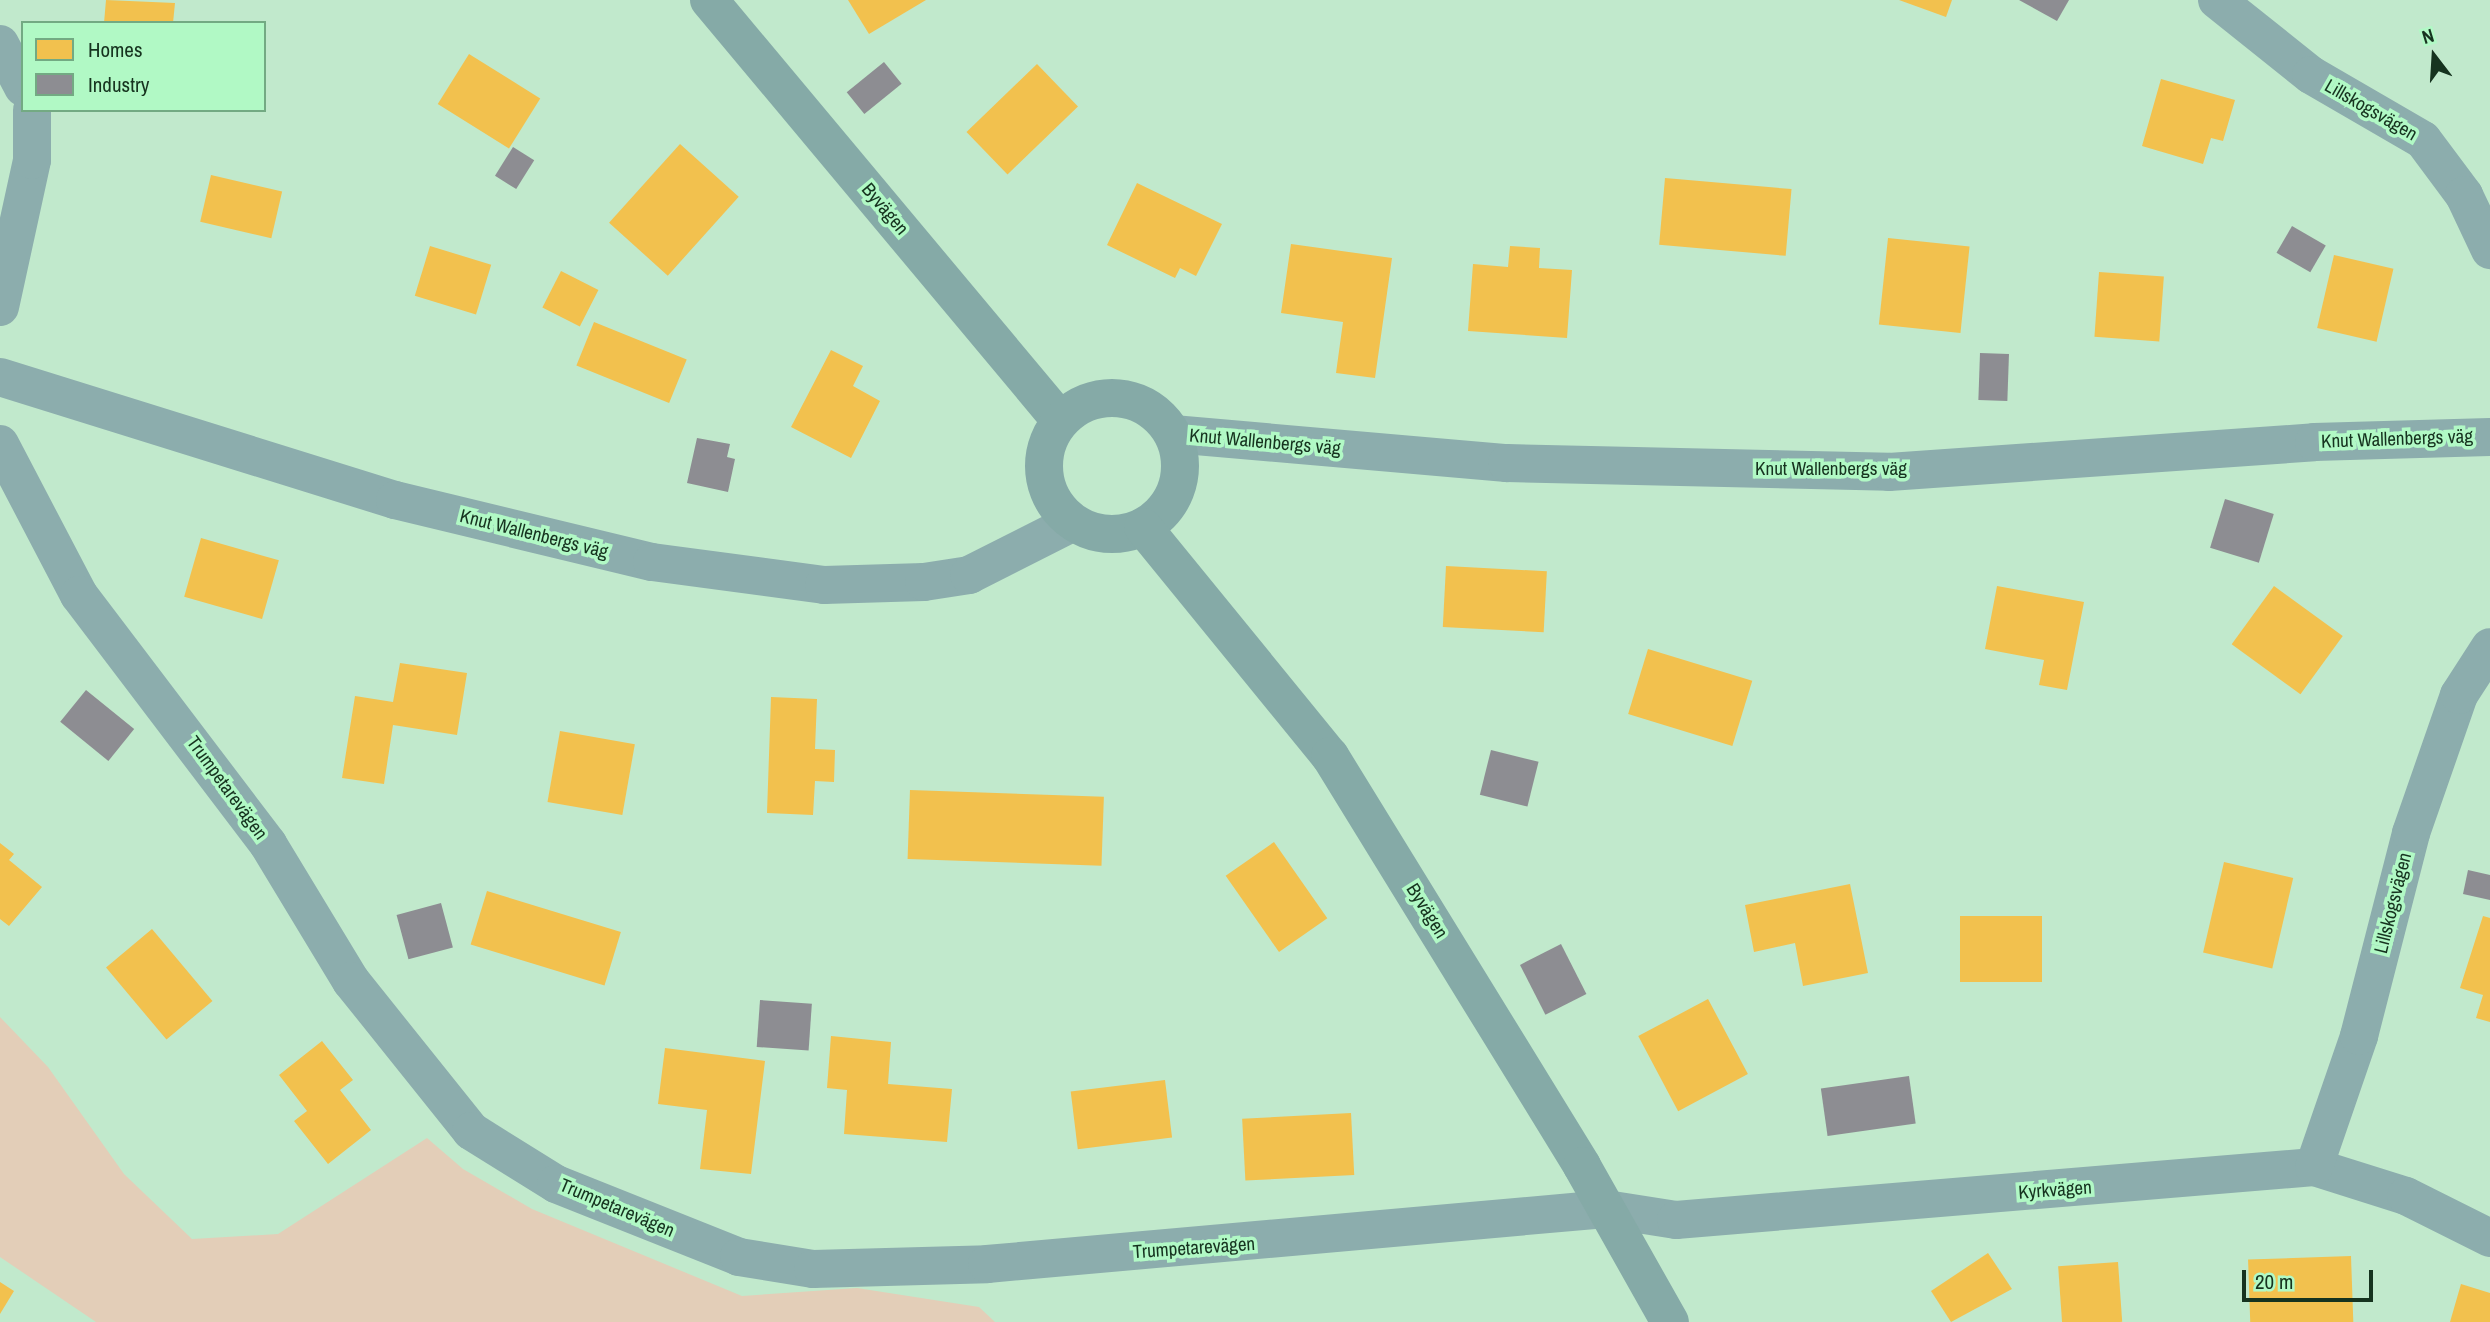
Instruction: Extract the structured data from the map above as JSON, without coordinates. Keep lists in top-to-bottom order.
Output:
{
  "streets": {
    "street": [
      "Lillskogsvägen",
      "Byvägen",
      "Knut Wallenbergs väg",
      "Trumpetarevägen",
      "Kyrkvägen"
    ]
  },
  "crossings": [
    ["Lillskogsvägen", "Kyrkvägen"],
    ["Byvägen", "Knut Wallenbergs väg"],
    ["Byvägen", "Trumpetarevägen"],
    ["Byvägen", "Kyrkvägen"],
    ["Trumpetarevägen", "Kyrkvägen"]
  ],
  "legend": ["Homes", "Industry"],
  "scale_bar": "20 m",
  "north": "top"
}
